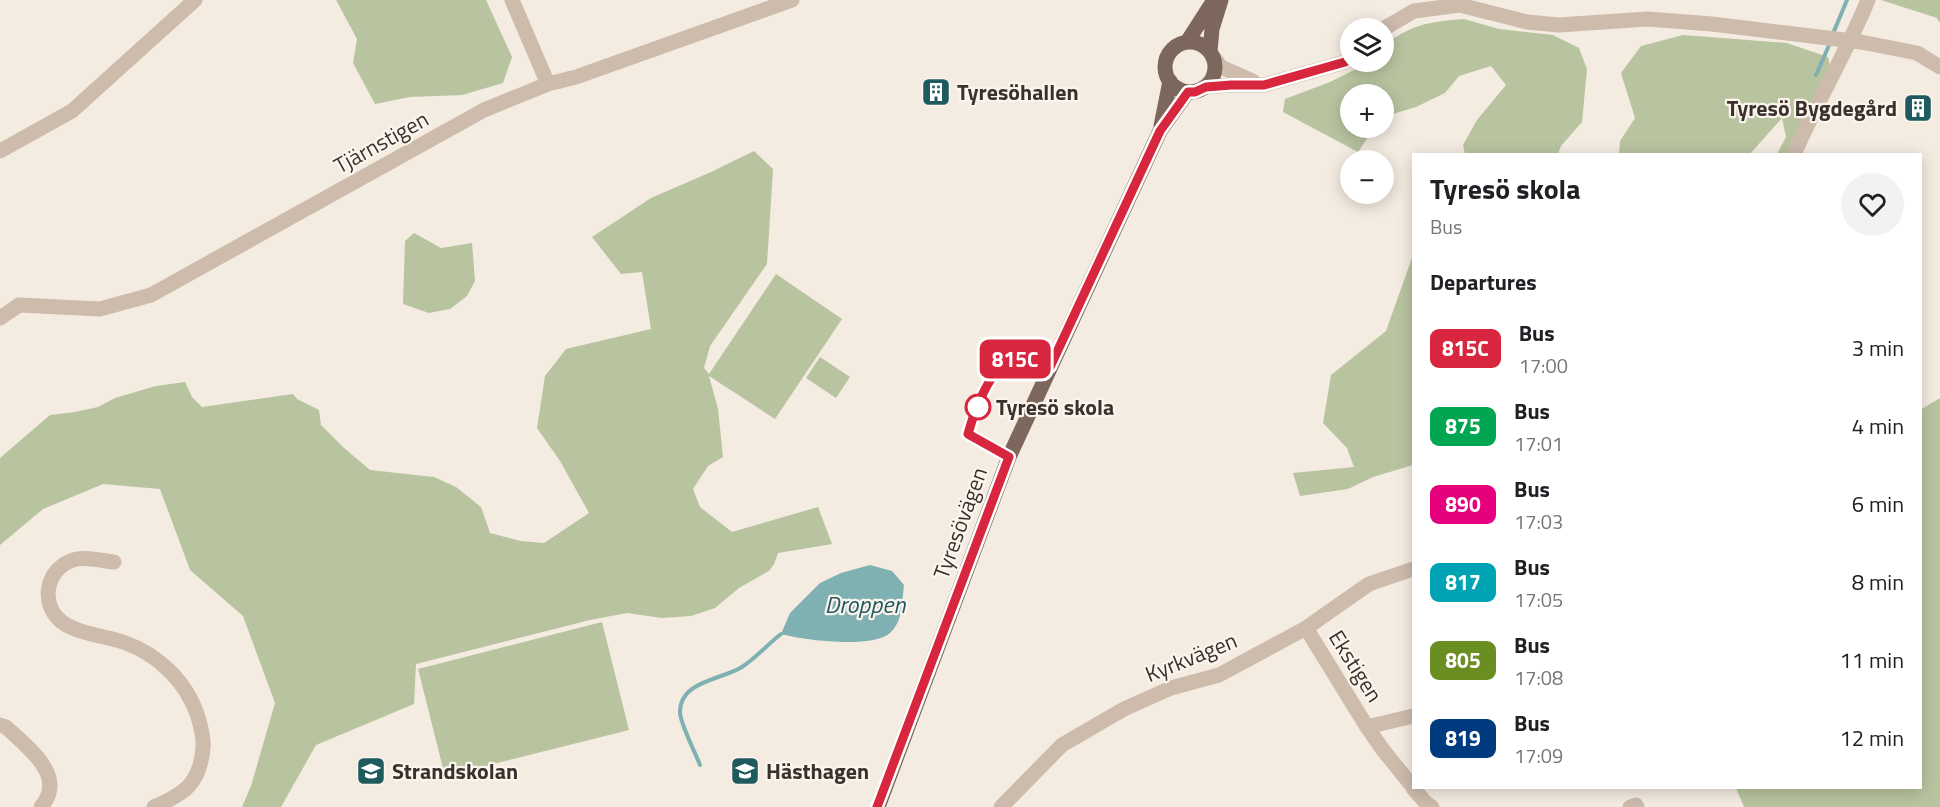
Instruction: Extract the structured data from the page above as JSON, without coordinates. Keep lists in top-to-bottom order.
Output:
{
  "streets": {
    "main road": ["Tyresövägen"],
    "street": ["Tjärnstigen", "Kyrkvägen", "Ekstigen"]
  },
  "crossings": [
    ["Kyrkvägen", "Ekstigen"]
  ],
  "water": ["Droppen"],
  "places": {
    "building": ["Tyresöhallen", "Tyresö Bygdegård"],
    "other": ["Tyresö skola"],
    "school or university": ["Strandskolan", "Hästhagen"]
  },
  "lines": ["bus line 815C"],
  "page": {
    "on_map": "815C",
    "map_buttons": ["+", "−"],
    "heading": [
      ["Tyresö skola", "Bus"],
      "Departures"
    ],
    "list": [
      {
        "mark": "815C",
        "name": "Bus",
        "note": "17:00",
        "value": "3 min"
      },
      {
        "mark": "875",
        "name": "Bus",
        "note": "17:01",
        "value": "4 min"
      },
      {
        "mark": "890",
        "name": "Bus",
        "note": "17:03",
        "value": "6 min"
      },
      {
        "mark": "817",
        "name": "Bus",
        "note": "17:05",
        "value": "8 min"
      },
      {
        "mark": "805",
        "name": "Bus",
        "note": "17:08",
        "value": "11 min"
      },
      {
        "mark": "819",
        "name": "Bus",
        "note": "17:09",
        "value": "12 min"
      }
    ]
  }
}
